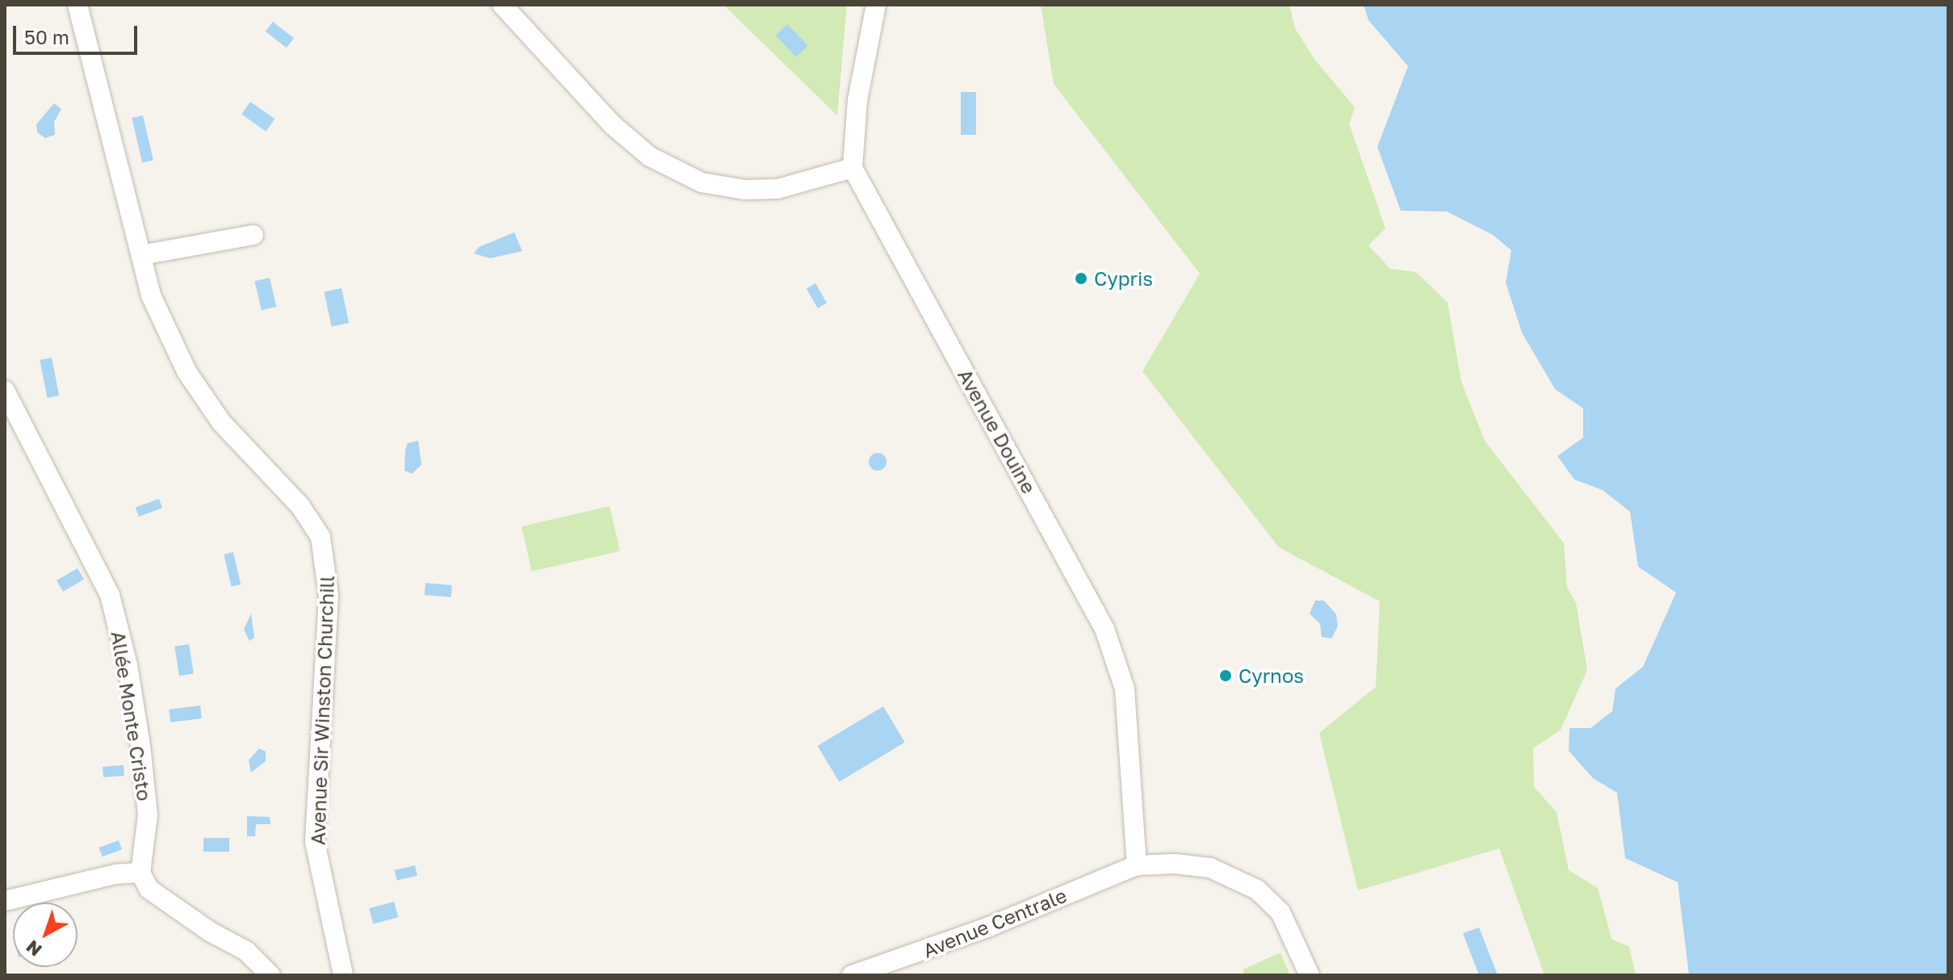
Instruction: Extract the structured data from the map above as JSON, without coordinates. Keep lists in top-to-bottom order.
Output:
{
  "streets": {
    "street": [
      "Avenue Douine",
      "Avenue Sir Winston Churchill",
      "Allée Monte Cristo",
      "Avenue Centrale"
    ]
  },
  "crossings": [
    ["Avenue Douine", "Avenue Centrale"]
  ],
  "places": ["Cypris", "Cyrnos"],
  "scale_bar": "50 m",
  "north": "bottom left"
}
